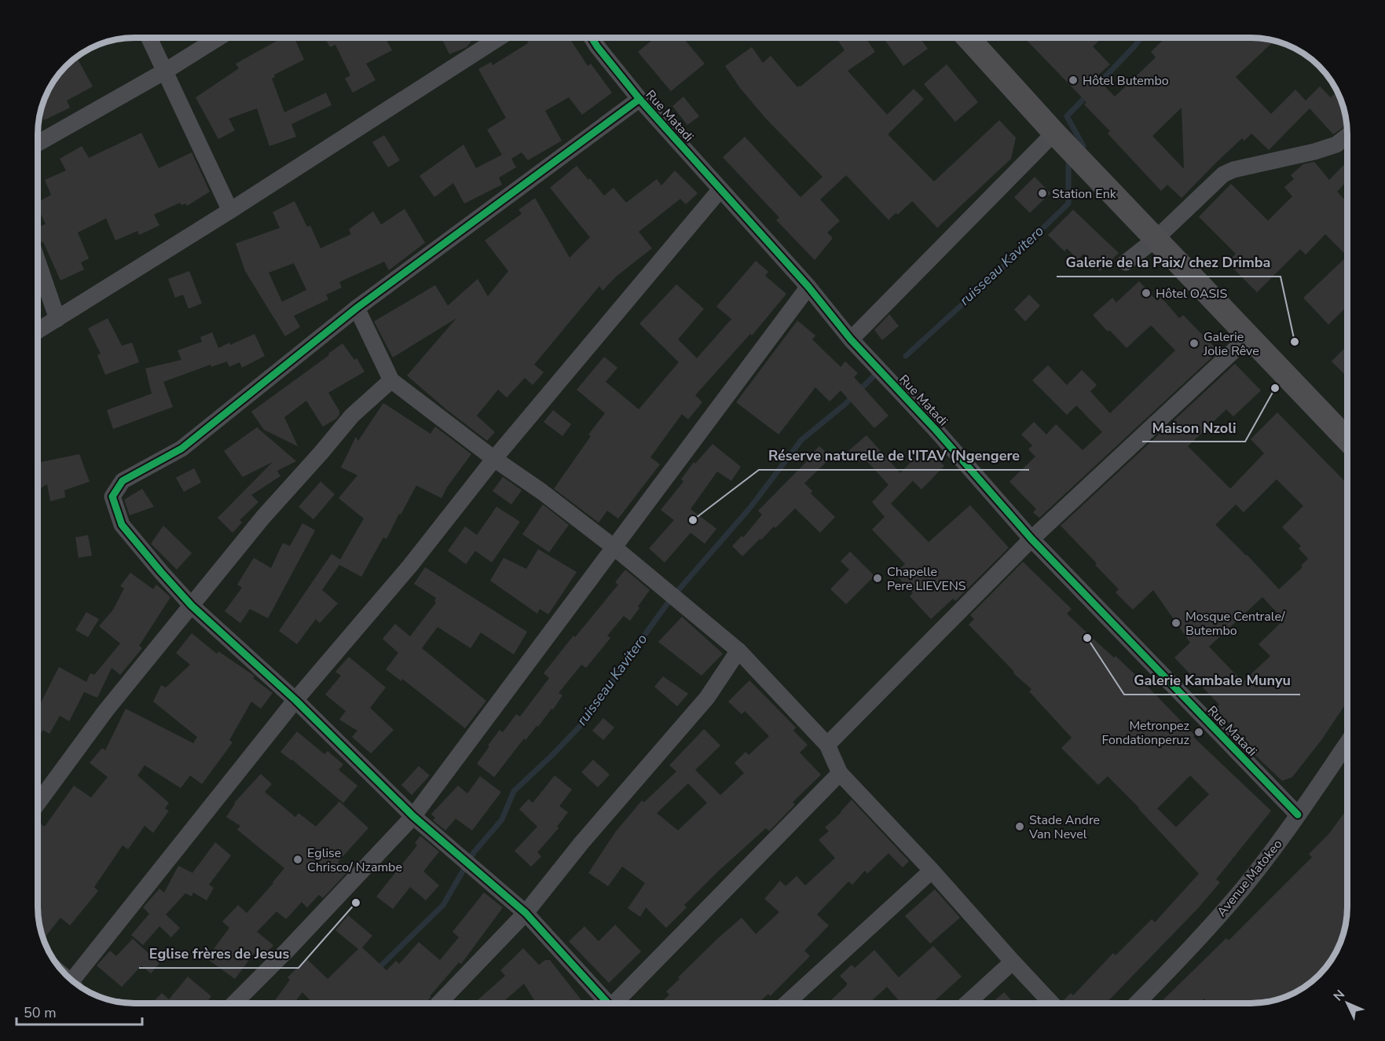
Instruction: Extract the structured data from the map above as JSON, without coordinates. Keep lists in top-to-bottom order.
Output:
{
  "streets": {
    "street": ["Rue Matadi", "Avenue Matokeo"]
  },
  "crossings": [
    ["Rue Matadi", "Avenue Matokeo"]
  ],
  "water": ["ruisseau Kavitero"],
  "places": [
    "Hôtel Butembo",
    "Station Enk",
    "Hôtel OASIS",
    "Galerie de la Paix/ chez Drimba",
    "Galerie Jolie Rêve",
    "Maison Nzoli",
    "Réserve naturelle de l'ITAV (Ngengere",
    "Chapelle Pere LIEVENS",
    "Mosque Centrale/ Butembo",
    "Galerie Kambale Munyu",
    "Metronpez Fondationperuz",
    "Stade Andre Van Nevel",
    "Eglise Chrisco/ Nzambe",
    "Eglise frères de Jesus"
  ],
  "scale_bar": "50 m",
  "north": "top left"
}
